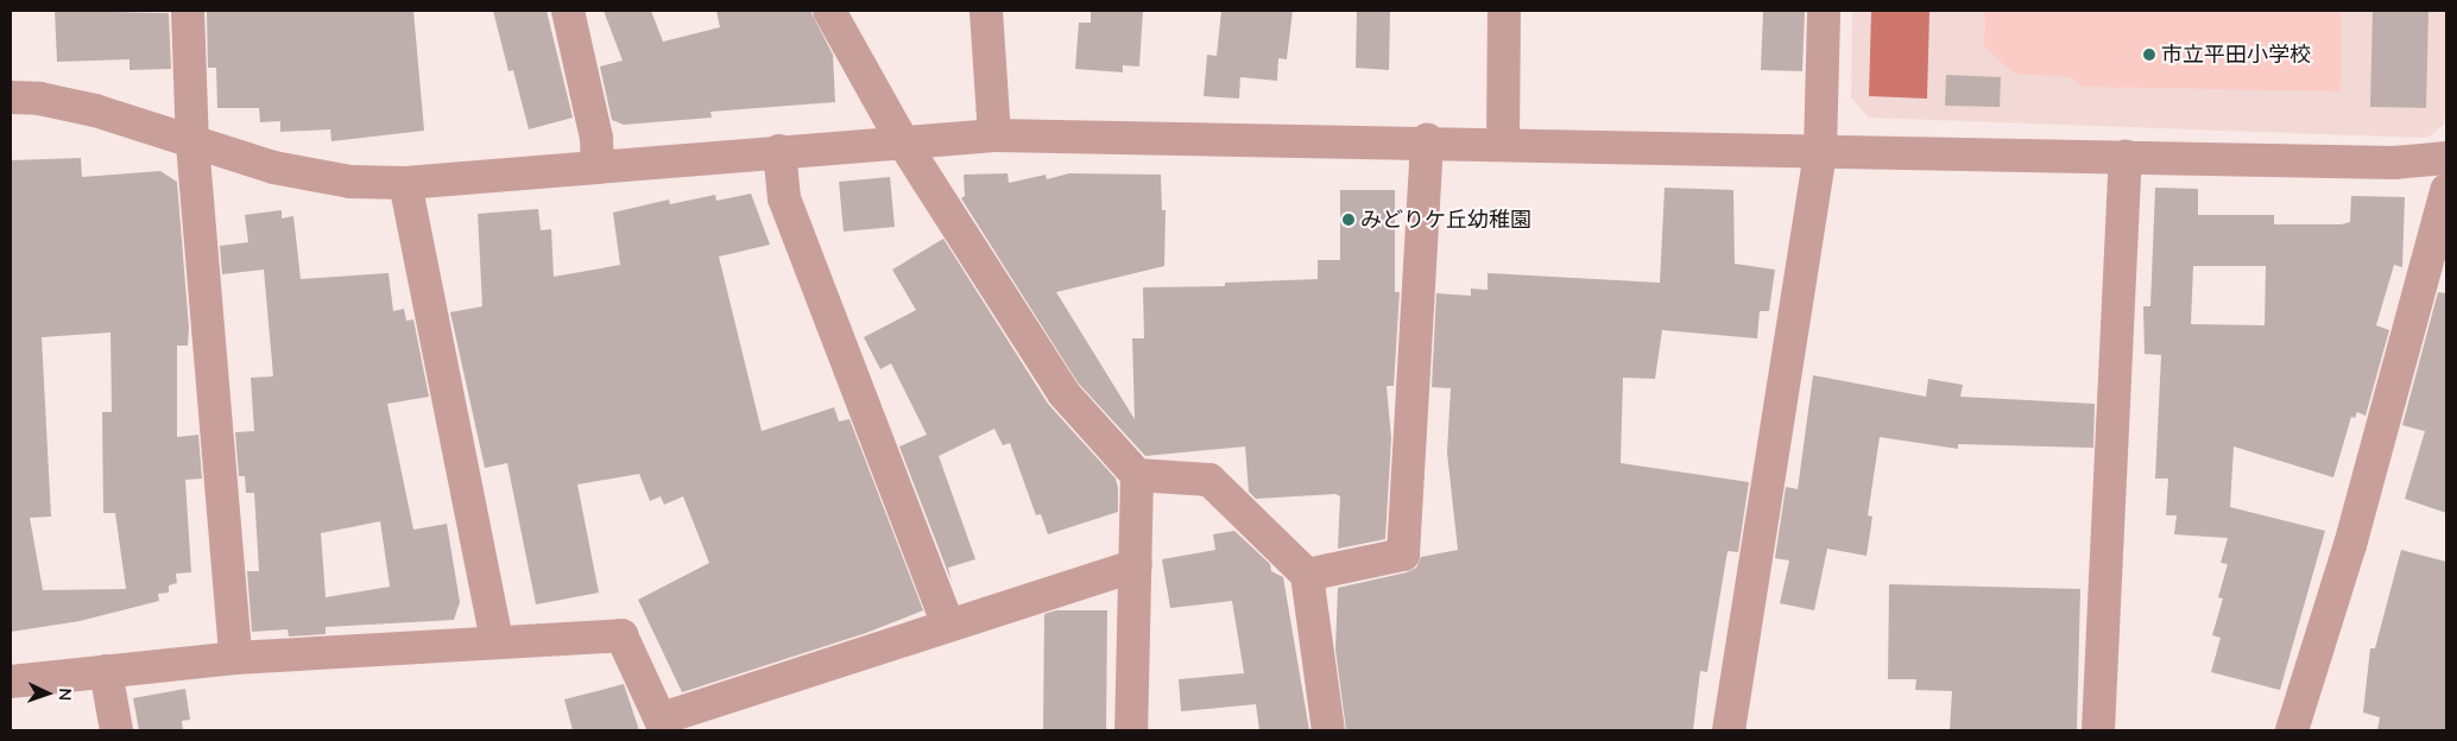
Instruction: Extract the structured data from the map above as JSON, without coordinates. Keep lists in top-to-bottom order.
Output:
{
  "places": ["市立平田小学校", "みどりケ丘幼稚園"],
  "north": "right"
}
